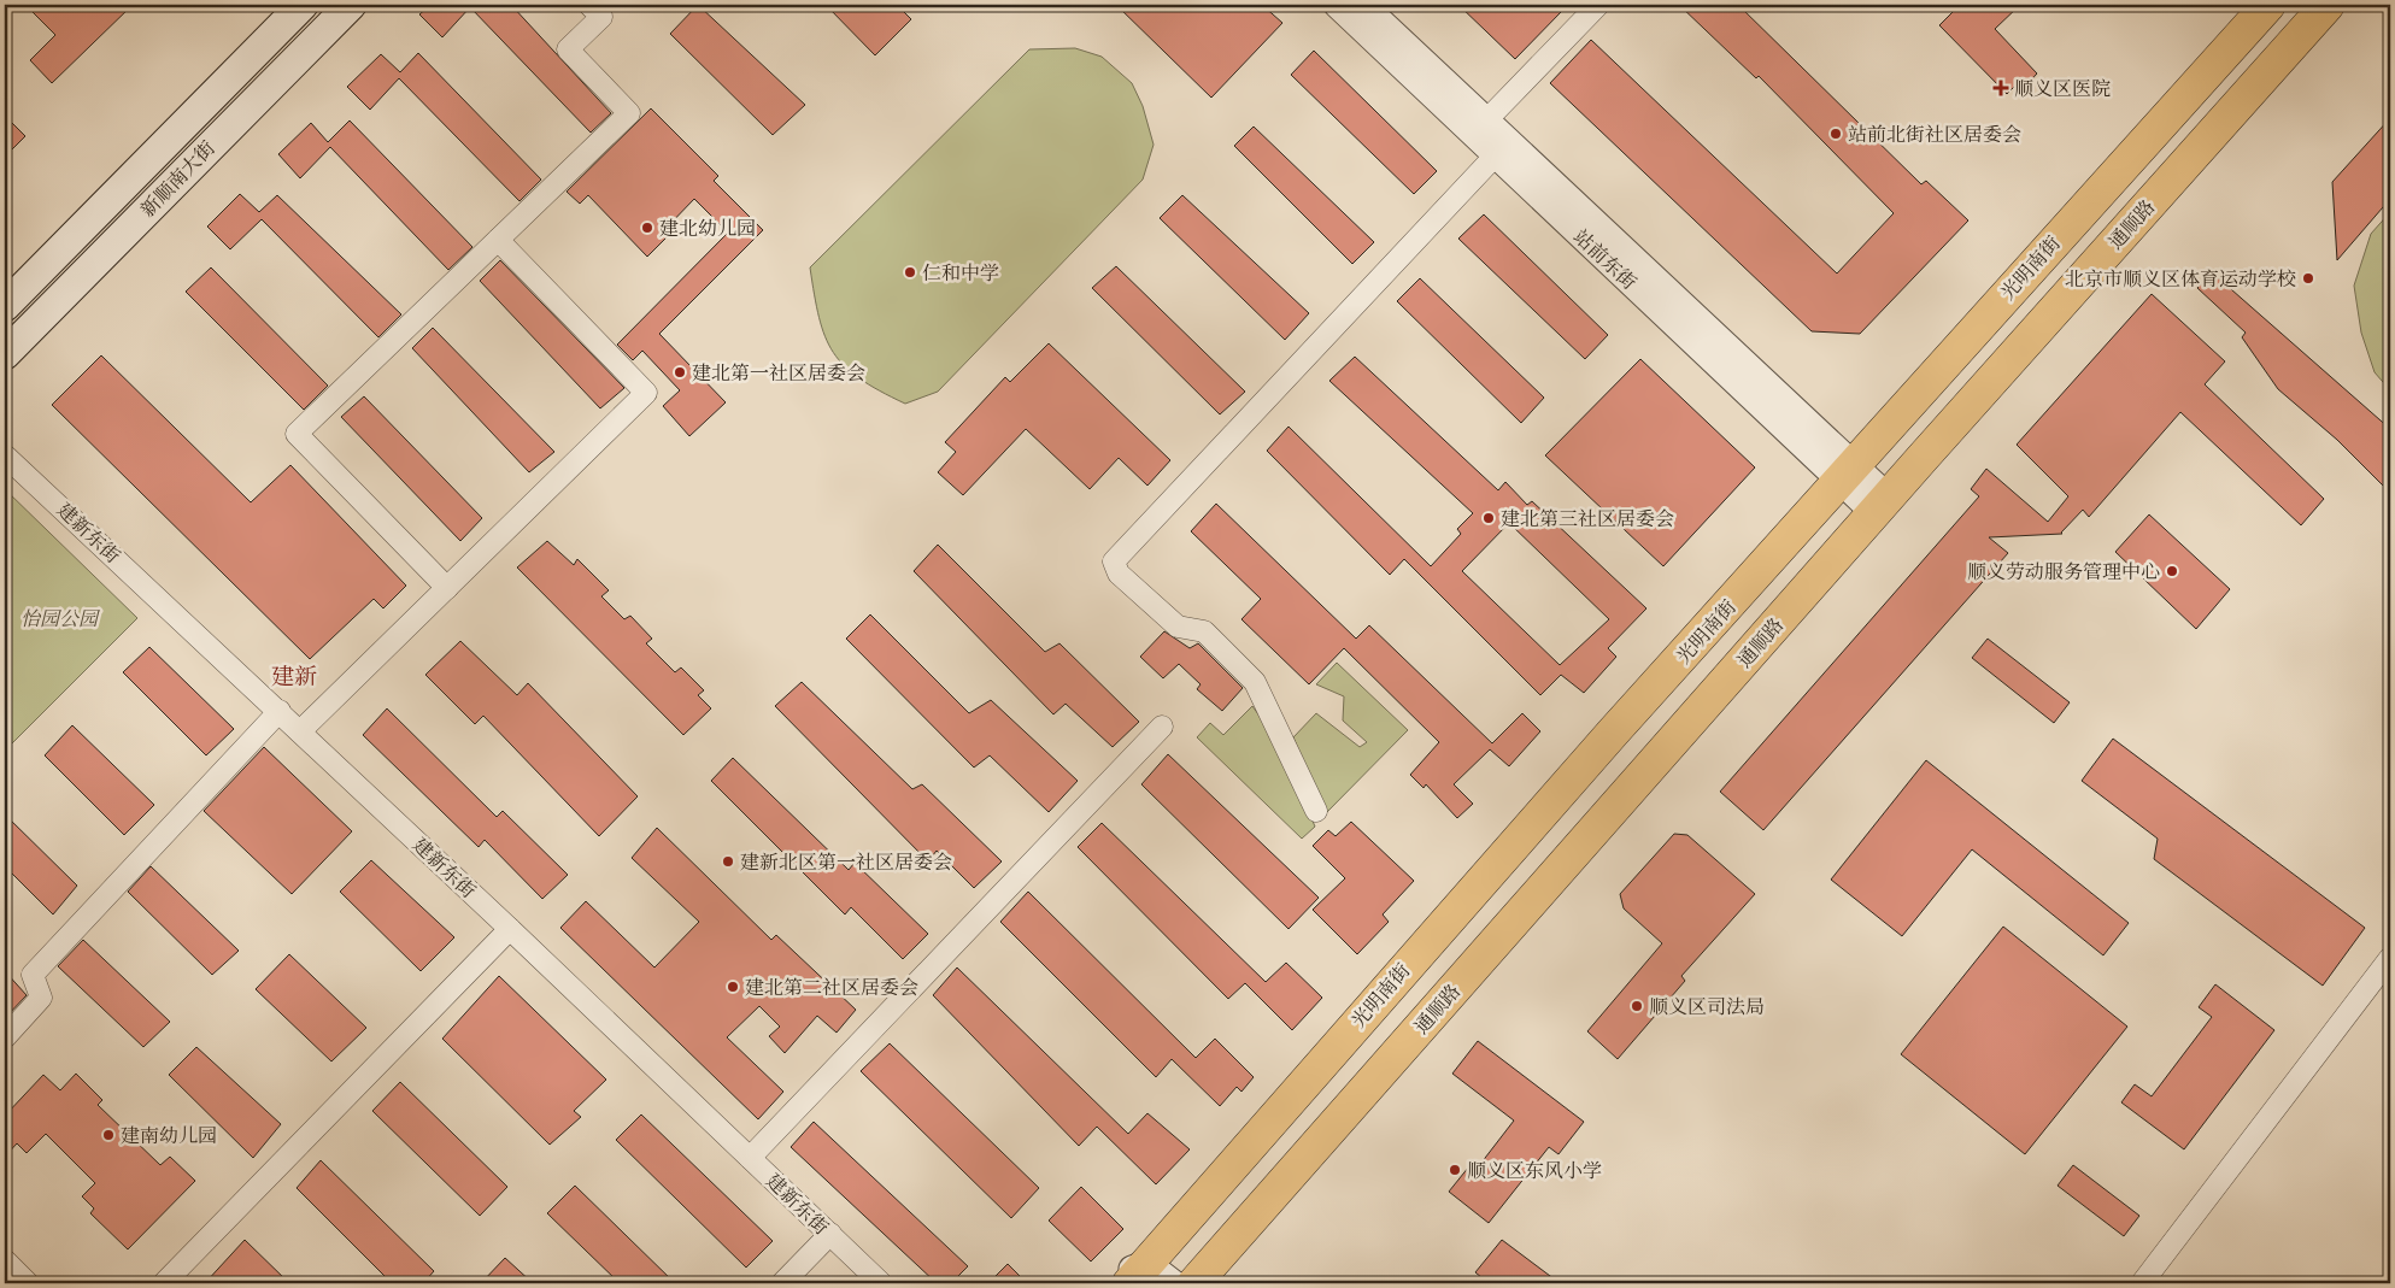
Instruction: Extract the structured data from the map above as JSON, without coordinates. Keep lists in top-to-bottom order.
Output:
{
  "streets": {
    "main road": ["新顺南大街", "通顺路", "光明南街"],
    "street": ["站前东街", "建新东街"]
  },
  "crossings": [
    ["通顺路", "站前东街"],
    ["站前东街", "光明南街"]
  ],
  "districts": ["建新"],
  "parks": ["怡园公园"],
  "places": {
    "health": ["顺义区医院"],
    "other": [
      "站前北街社区居委会",
      "建北幼儿园",
      "仁和中学",
      "北京市顺义区体育运动学校",
      "建北第一社区居委会",
      "建北第三社区居委会",
      "顺义劳动服务管理中心",
      "建新北区第一社区居委会",
      "建北第二社区居委会",
      "顺义区司法局",
      "建南幼儿园",
      "顺义区东风小学"
    ]
  }
}
